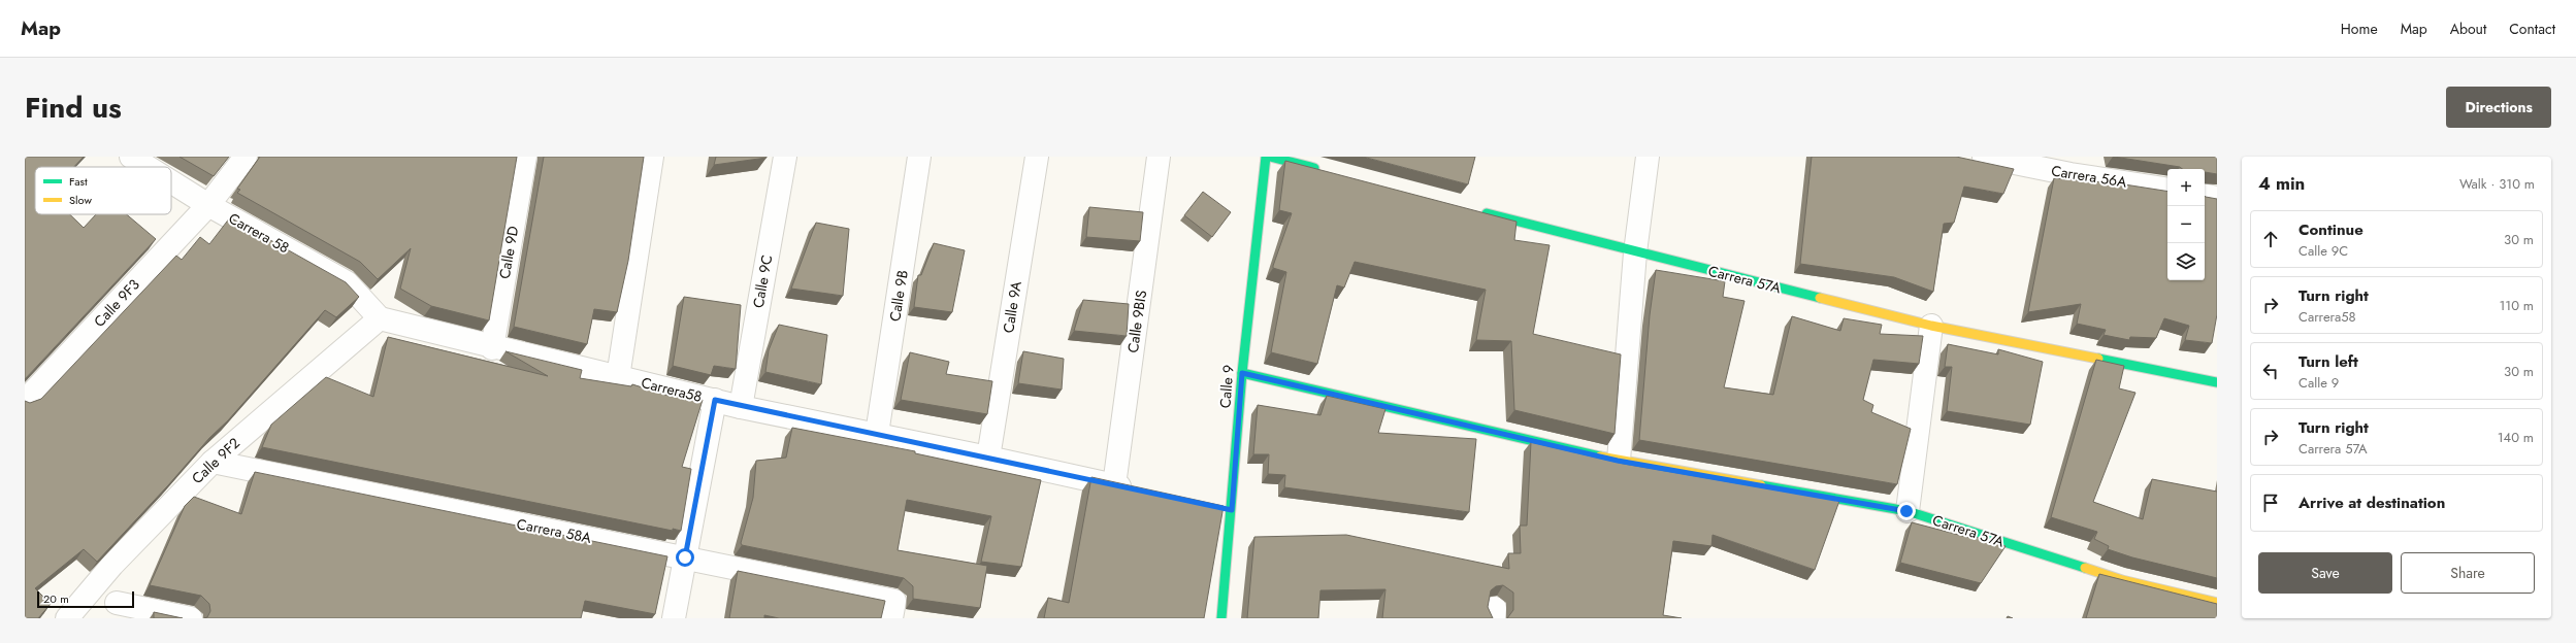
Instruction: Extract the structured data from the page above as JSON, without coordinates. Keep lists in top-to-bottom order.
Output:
{
  "streets": {
    "street": [
      "Carrera 56A",
      "Carrera 58",
      "Calle 9D",
      "Carrera 57A",
      "Calle 9C",
      "Calle 9B",
      "Calle 9F3",
      "Calle 9A",
      "Calle 9BIS",
      "Calle 9",
      "Carrera58",
      "Calle 9F2",
      "Carrera 58A"
    ]
  },
  "crossings": [
    ["Carrera 58", "Calle 9F3"],
    ["Carrera 58", "Carrera58"],
    ["Carrera 58", "Calle 9F2"],
    ["Calle 9D", "Carrera58"],
    ["Carrera 57A", "Calle 9"],
    ["Calle 9C", "Carrera58"],
    ["Calle 9B", "Carrera58"],
    ["Calle 9A", "Carrera58"],
    ["Calle 9BIS", "Carrera58"],
    ["Carrera58", "Calle 9F2"],
    ["Calle 9F2", "Carrera 58A"]
  ],
  "legend": ["Fast", "Slow"],
  "scale_bar": "20 m",
  "page": {
    "header": "Map",
    "nav": [
      "Home",
      "Map",
      "About",
      "Contact"
    ],
    "title": "Find us",
    "buttons": [
      "Directions",
      ["Save", "Share"]
    ],
    "heading": ["4 min", "Walk · 310 m"],
    "map_buttons": ["+", "−"],
    "list": [
      ["Continue", "Calle 9C", "30 m"],
      ["Turn right", "Carrera58", "110 m"],
      ["Turn left", "Calle 9", "30 m"],
      ["Turn right", "Carrera 57A", "140 m"],
      "Arrive at destination"
    ],
    "scale": "20 m"
  }
}
